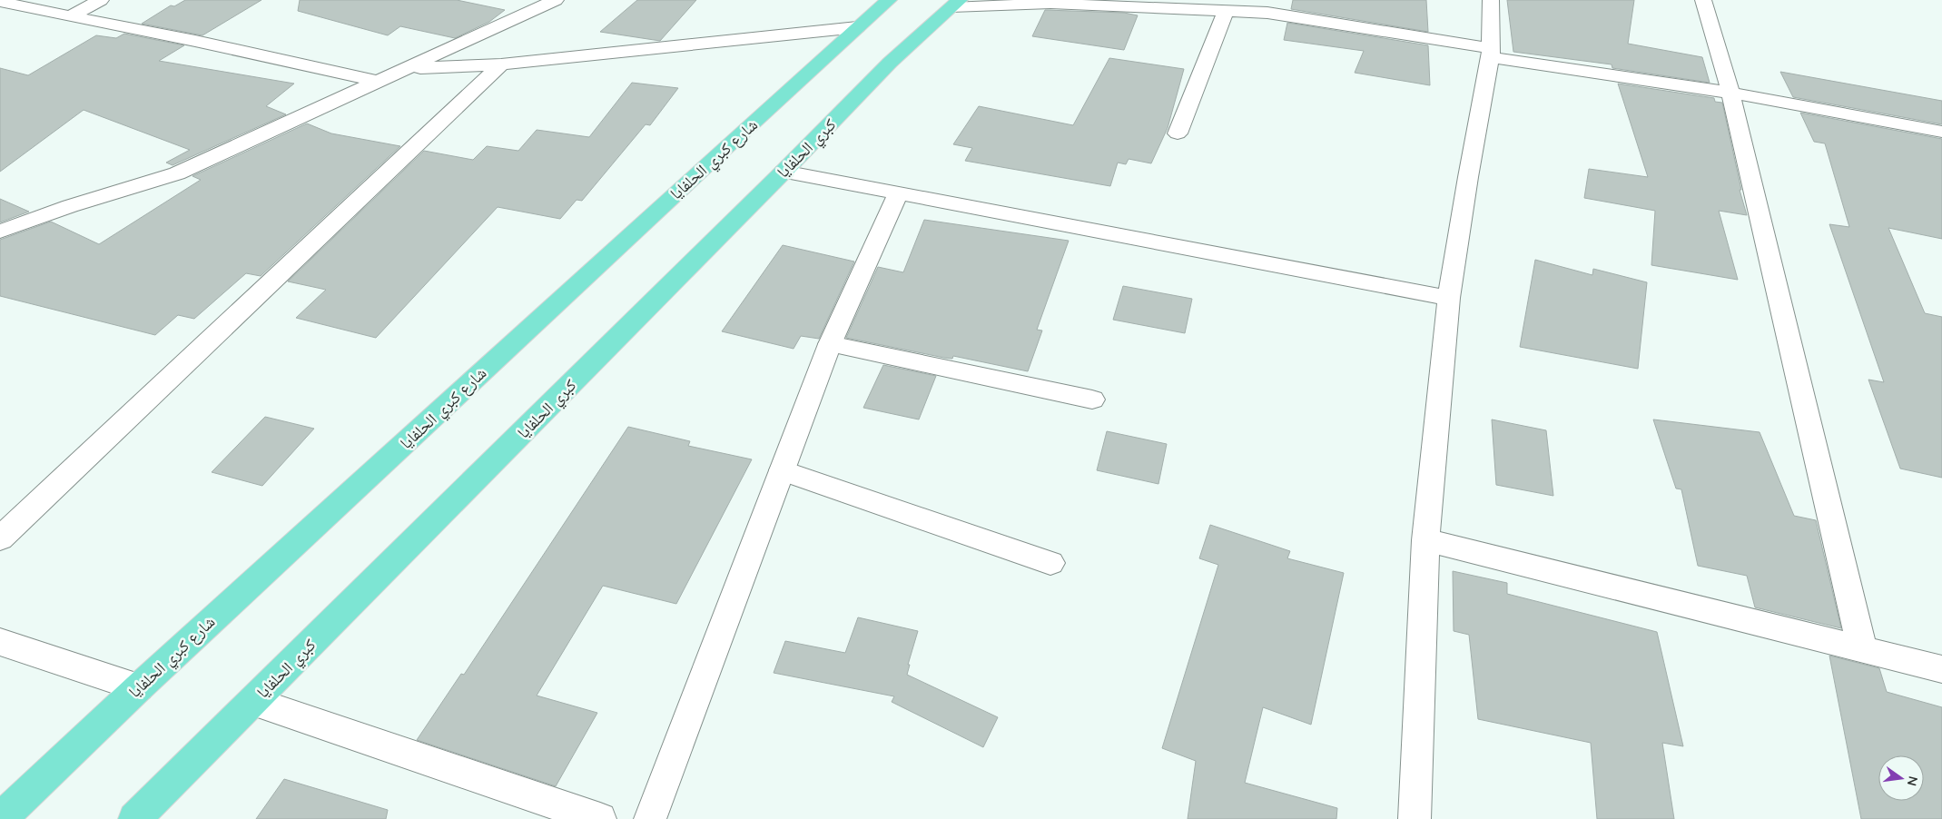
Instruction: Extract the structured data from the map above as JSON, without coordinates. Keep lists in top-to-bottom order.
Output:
{
  "streets": {
    "main road": ["كبري الحلفايا", "شارع كبري الحلفايا"]
  },
  "north": "right"
}
